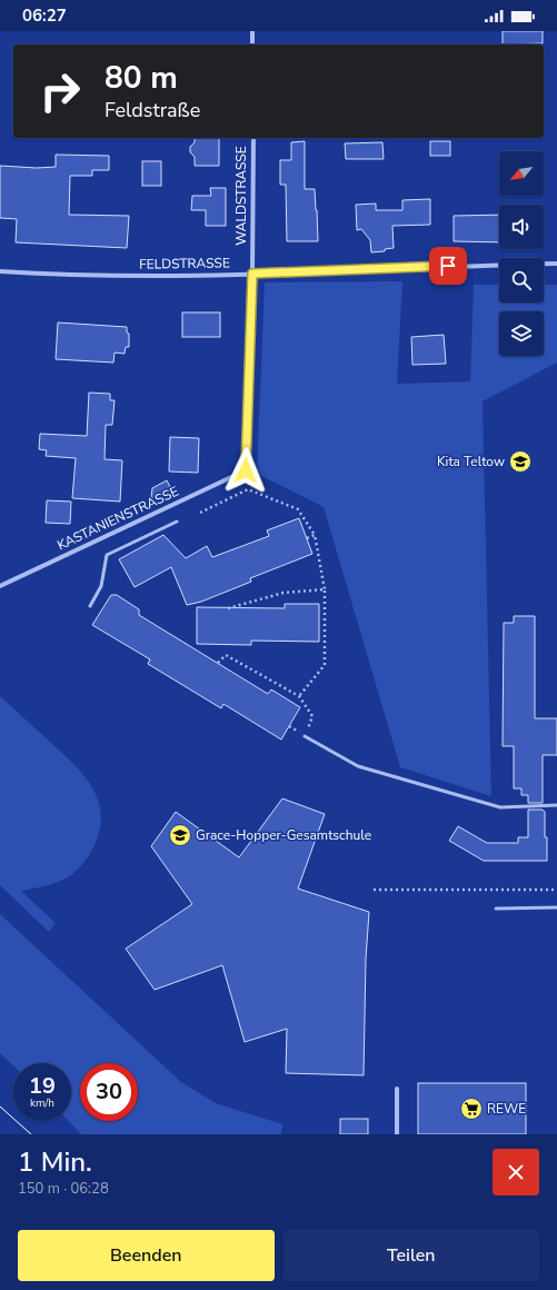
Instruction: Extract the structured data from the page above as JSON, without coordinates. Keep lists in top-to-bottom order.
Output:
{
  "streets": {
    "street": ["WALDSTRASSE", "FELDSTRASSE", "KASTANIENSTRASSE"]
  },
  "crossings": [
    ["WALDSTRASSE", "FELDSTRASSE"],
    ["WALDSTRASSE", "KASTANIENSTRASSE"]
  ],
  "places": {
    "school or university": ["Kita Teltow", "Grace-Hopper-Gesamtschule"],
    "supermarket": ["REWE"]
  },
  "north": "bottom left",
  "page": {
    "status": "06:27",
    "turn": ["80 m", "Feldstraße"],
    "speed": "19 km/h",
    "limit": "30",
    "heading": ["1 Min.", "150 m · 06:28"],
    "buttons": ["Beenden", "Teilen"]
  }
}
